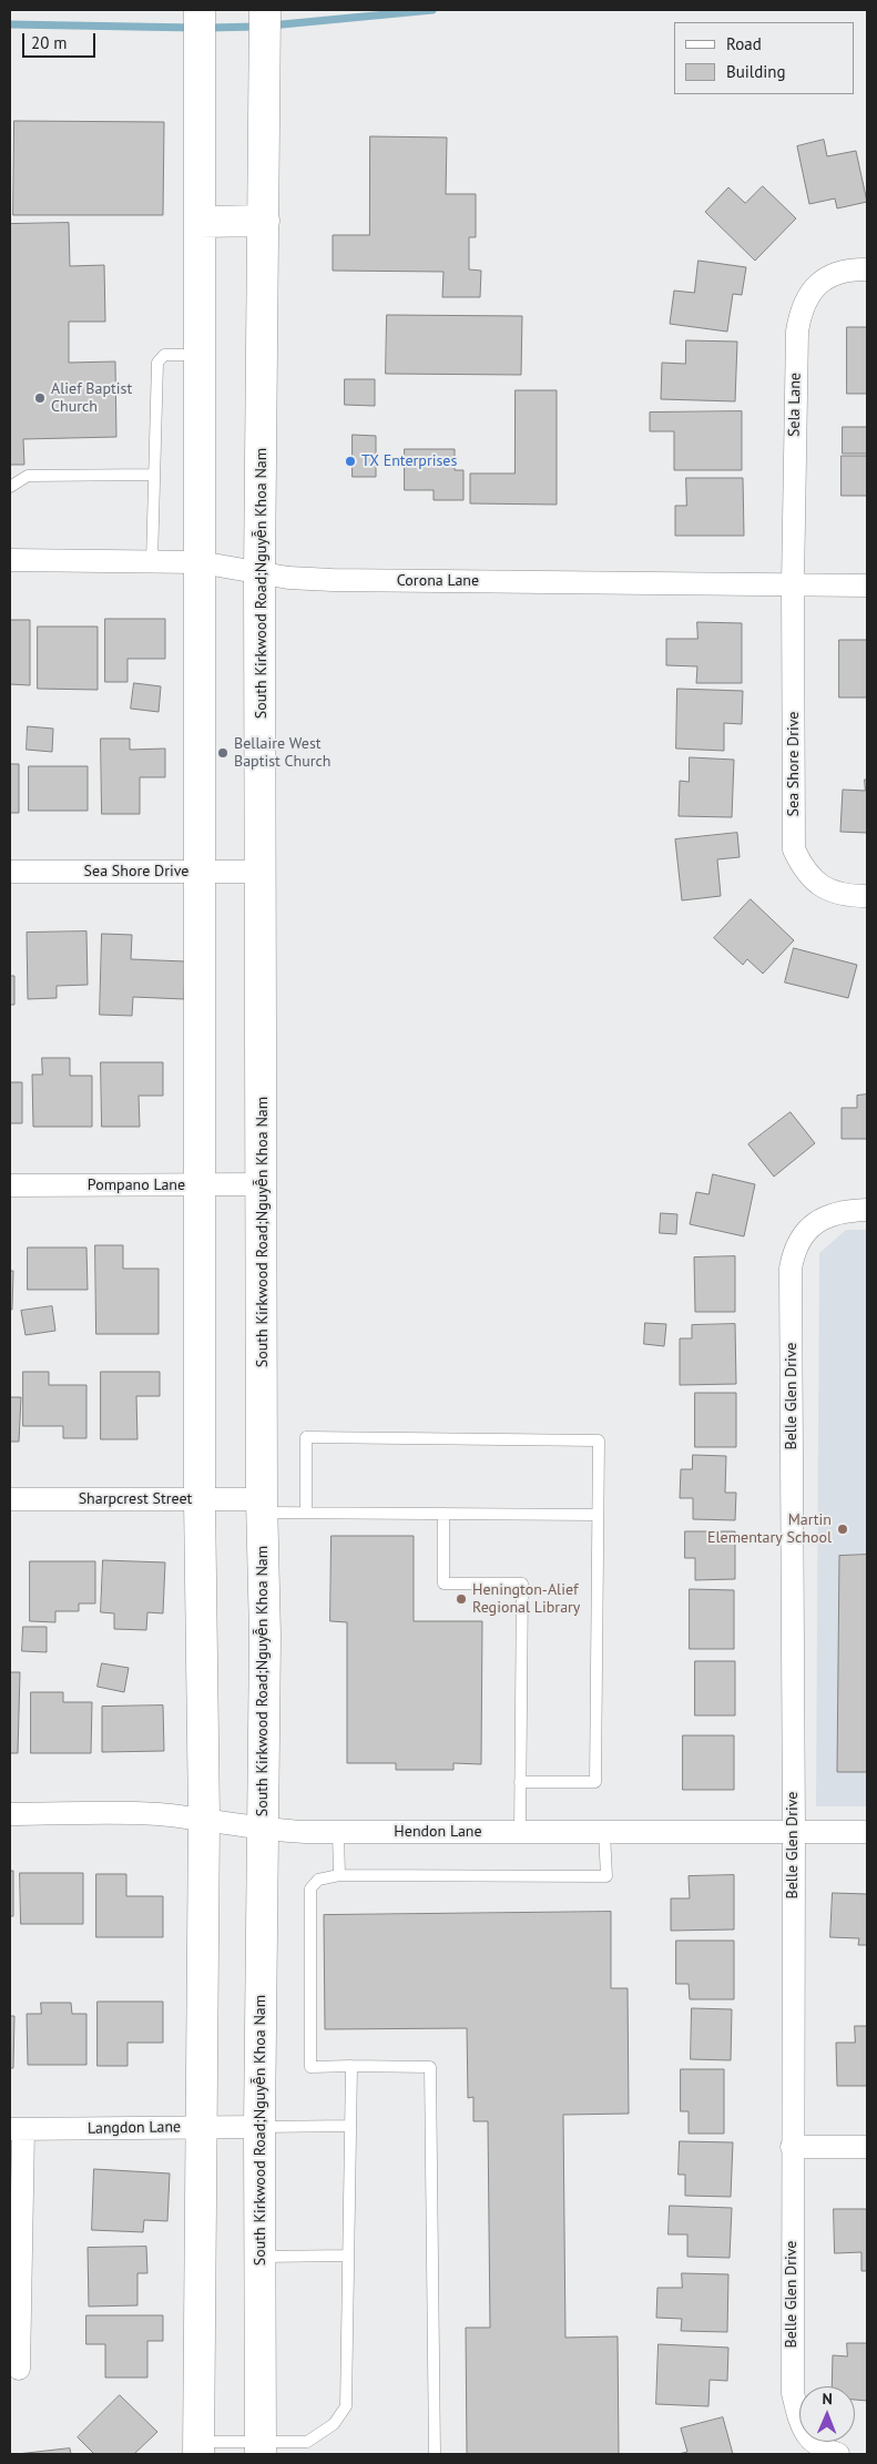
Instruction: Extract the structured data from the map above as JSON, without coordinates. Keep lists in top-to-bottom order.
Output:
{
  "streets": {
    "main road": ["South Kirkwood Road;Nguyễn Khoa Nam"],
    "street": [
      "Sela Lane",
      "Corona Lane",
      "Sea Shore Drive",
      "Pompano Lane",
      "Belle Glen Drive",
      "Sharpcrest Street",
      "Hendon Lane",
      "Langdon Lane"
    ]
  },
  "crossings": [
    ["Sela Lane", "Corona Lane"],
    ["Sela Lane", "Sea Shore Drive"],
    ["Corona Lane", "South Kirkwood Road;Nguyễn Khoa Nam"],
    ["Corona Lane", "Sea Shore Drive"],
    ["South Kirkwood Road;Nguyễn Khoa Nam", "Sea Shore Drive"],
    ["South Kirkwood Road;Nguyễn Khoa Nam", "Pompano Lane"],
    ["South Kirkwood Road;Nguyễn Khoa Nam", "Sharpcrest Street"],
    ["South Kirkwood Road;Nguyễn Khoa Nam", "Hendon Lane"],
    ["South Kirkwood Road;Nguyễn Khoa Nam", "Langdon Lane"],
    ["Belle Glen Drive", "Hendon Lane"]
  ],
  "places": [
    "Alief Baptist Church",
    "TX Enterprises",
    "Bellaire West Baptist Church",
    "Martin Elementary School",
    "Henington-Alief Regional Library"
  ],
  "legend": ["Road", "Building"],
  "scale_bar": "20 m",
  "north": "top"
}
